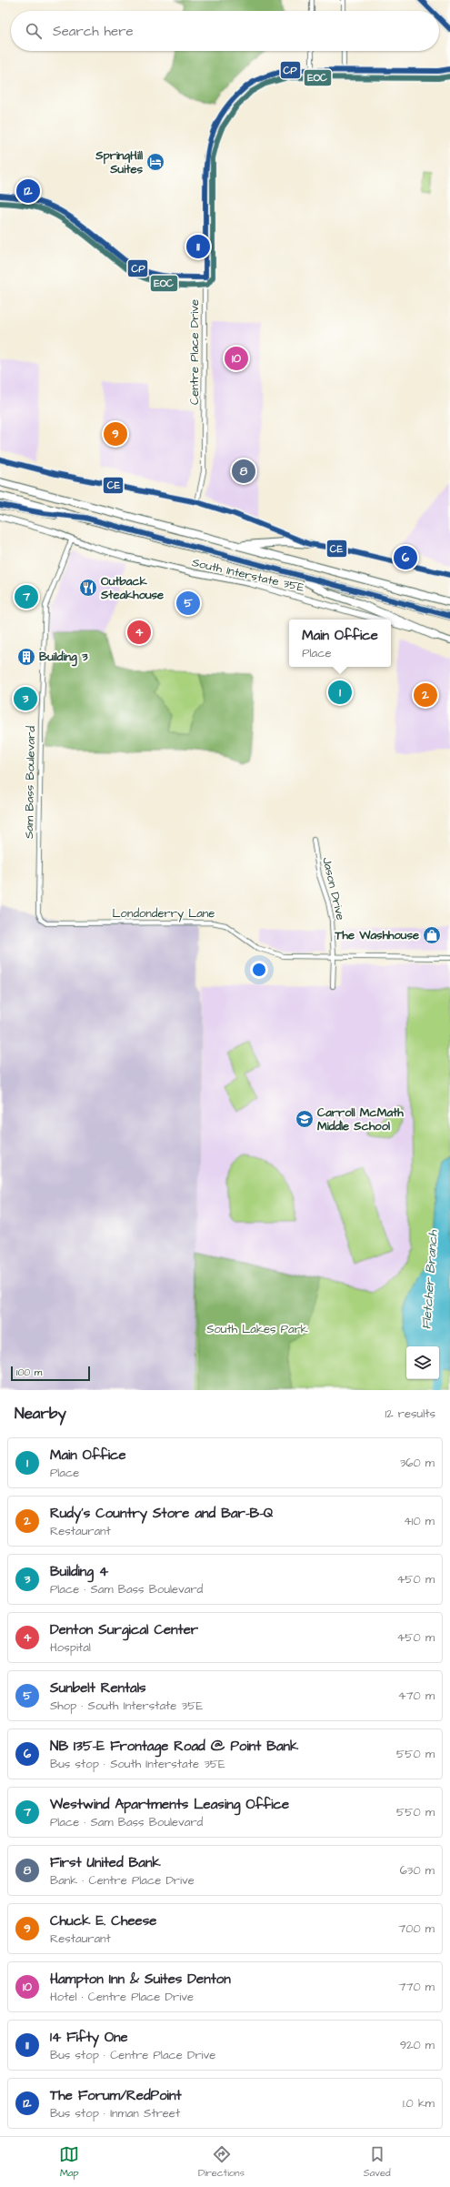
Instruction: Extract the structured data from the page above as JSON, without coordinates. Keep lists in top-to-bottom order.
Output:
{
  "streets": {
    "main road": ["South Interstate 35E"],
    "street": [
      "Centre Place Drive",
      "Sam Bass Boulevard",
      "Jason Drive",
      "Londonderry Lane"
    ]
  },
  "crossings": [
    ["South Interstate 35E", "Sam Bass Boulevard"],
    ["Sam Bass Boulevard", "Londonderry Lane"],
    ["Jason Drive", "Londonderry Lane"]
  ],
  "water": ["Fletcher Branch"],
  "parks": ["South Lakes Park"],
  "places": {
    "hotel": ["SpringHill Suites"],
    "restaurant": ["Outback Steakhouse"],
    "building": ["Building 3"],
    "shop": ["The Washhouse"],
    "school or university": ["Carroll McMath Middle School"]
  },
  "lines": ["transit line CP", "transit line EOC", "transit line CE"],
  "scale_bar": "100 m",
  "page": {
    "search": "Search here",
    "pins": [
      "12",
      "11",
      "10",
      "9",
      "8",
      "6",
      "7",
      "5",
      "4",
      "1",
      "2",
      "3"
    ],
    "popup": ["Main Office", "Place"],
    "scale": "100 m",
    "heading": ["Nearby", "12 results"],
    "list": [
      {
        "mark": "1",
        "name": "Main Office",
        "note": "Place",
        "value": "360 m"
      },
      {
        "mark": "2",
        "name": "Rudy's Country Store and Bar-B-Q",
        "note": "Restaurant",
        "value": "410 m"
      },
      {
        "mark": "3",
        "name": "Building 4",
        "note": "Place · Sam Bass Boulevard",
        "value": "450 m"
      },
      {
        "mark": "4",
        "name": "Denton Surgical Center",
        "note": "Hospital",
        "value": "450 m"
      },
      {
        "mark": "5",
        "name": "Sunbelt Rentals",
        "note": "Shop · South Interstate 35E",
        "value": "470 m"
      },
      {
        "mark": "6",
        "name": "NB I35-E Frontage Road @ Point Bank",
        "note": "Bus stop · South Interstate 35E",
        "value": "550 m"
      },
      {
        "mark": "7",
        "name": "Westwind Apartments Leasing Office",
        "note": "Place · Sam Bass Boulevard",
        "value": "550 m"
      },
      {
        "mark": "8",
        "name": "First United Bank",
        "note": "Bank · Centre Place Drive",
        "value": "630 m"
      },
      {
        "mark": "9",
        "name": "Chuck E. Cheese",
        "note": "Restaurant",
        "value": "700 m"
      },
      {
        "mark": "10",
        "name": "Hampton Inn & Suites Denton",
        "note": "Hotel · Centre Place Drive",
        "value": "770 m"
      },
      {
        "mark": "11",
        "name": "14 Fifty One",
        "note": "Bus stop · Centre Place Drive",
        "value": "920 m"
      },
      {
        "mark": "12",
        "name": "The Forum/RedPoint",
        "note": "Bus stop · Inman Street",
        "value": "1.0 km"
      }
    ],
    "nav": ["Map", "Directions", "Saved"]
  }
}
